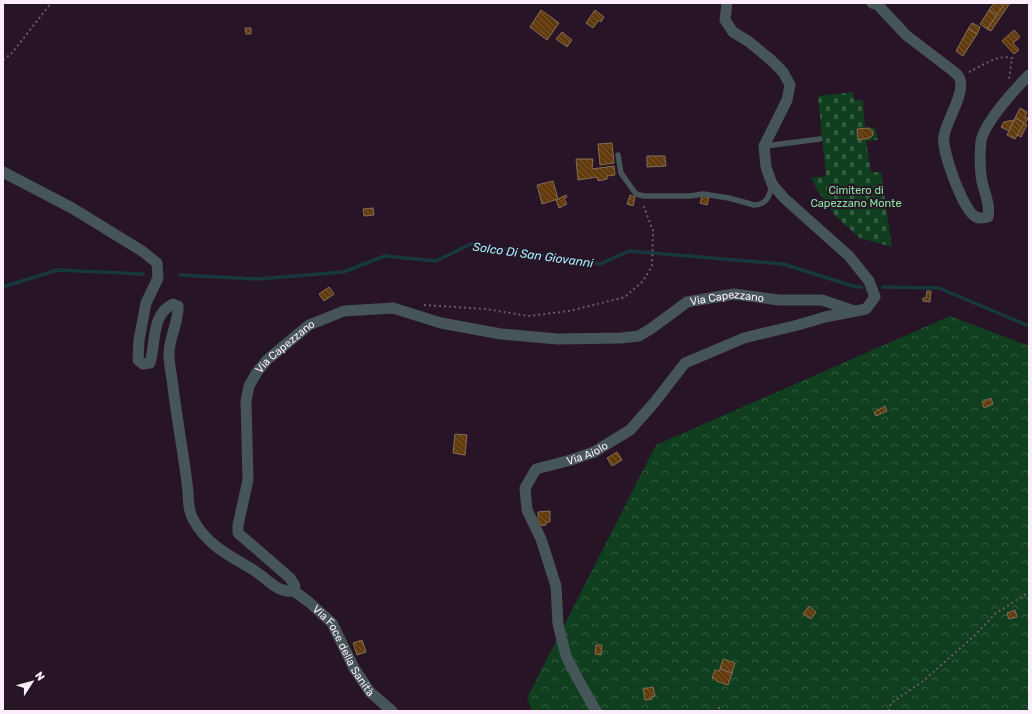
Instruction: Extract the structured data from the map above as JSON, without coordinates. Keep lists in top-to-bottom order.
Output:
{
  "streets": {
    "street": ["Via Capezzano", "Via Aiolo", "Via Foce della Sanità"]
  },
  "crossings": [
    ["Via Capezzano", "Via Aiolo"],
    ["Via Capezzano", "Via Foce della Sanità"]
  ],
  "water": ["Solco Di San Giovanni"],
  "parks": ["Cimitero di Capezzano Monte"],
  "north": "top right"
}
